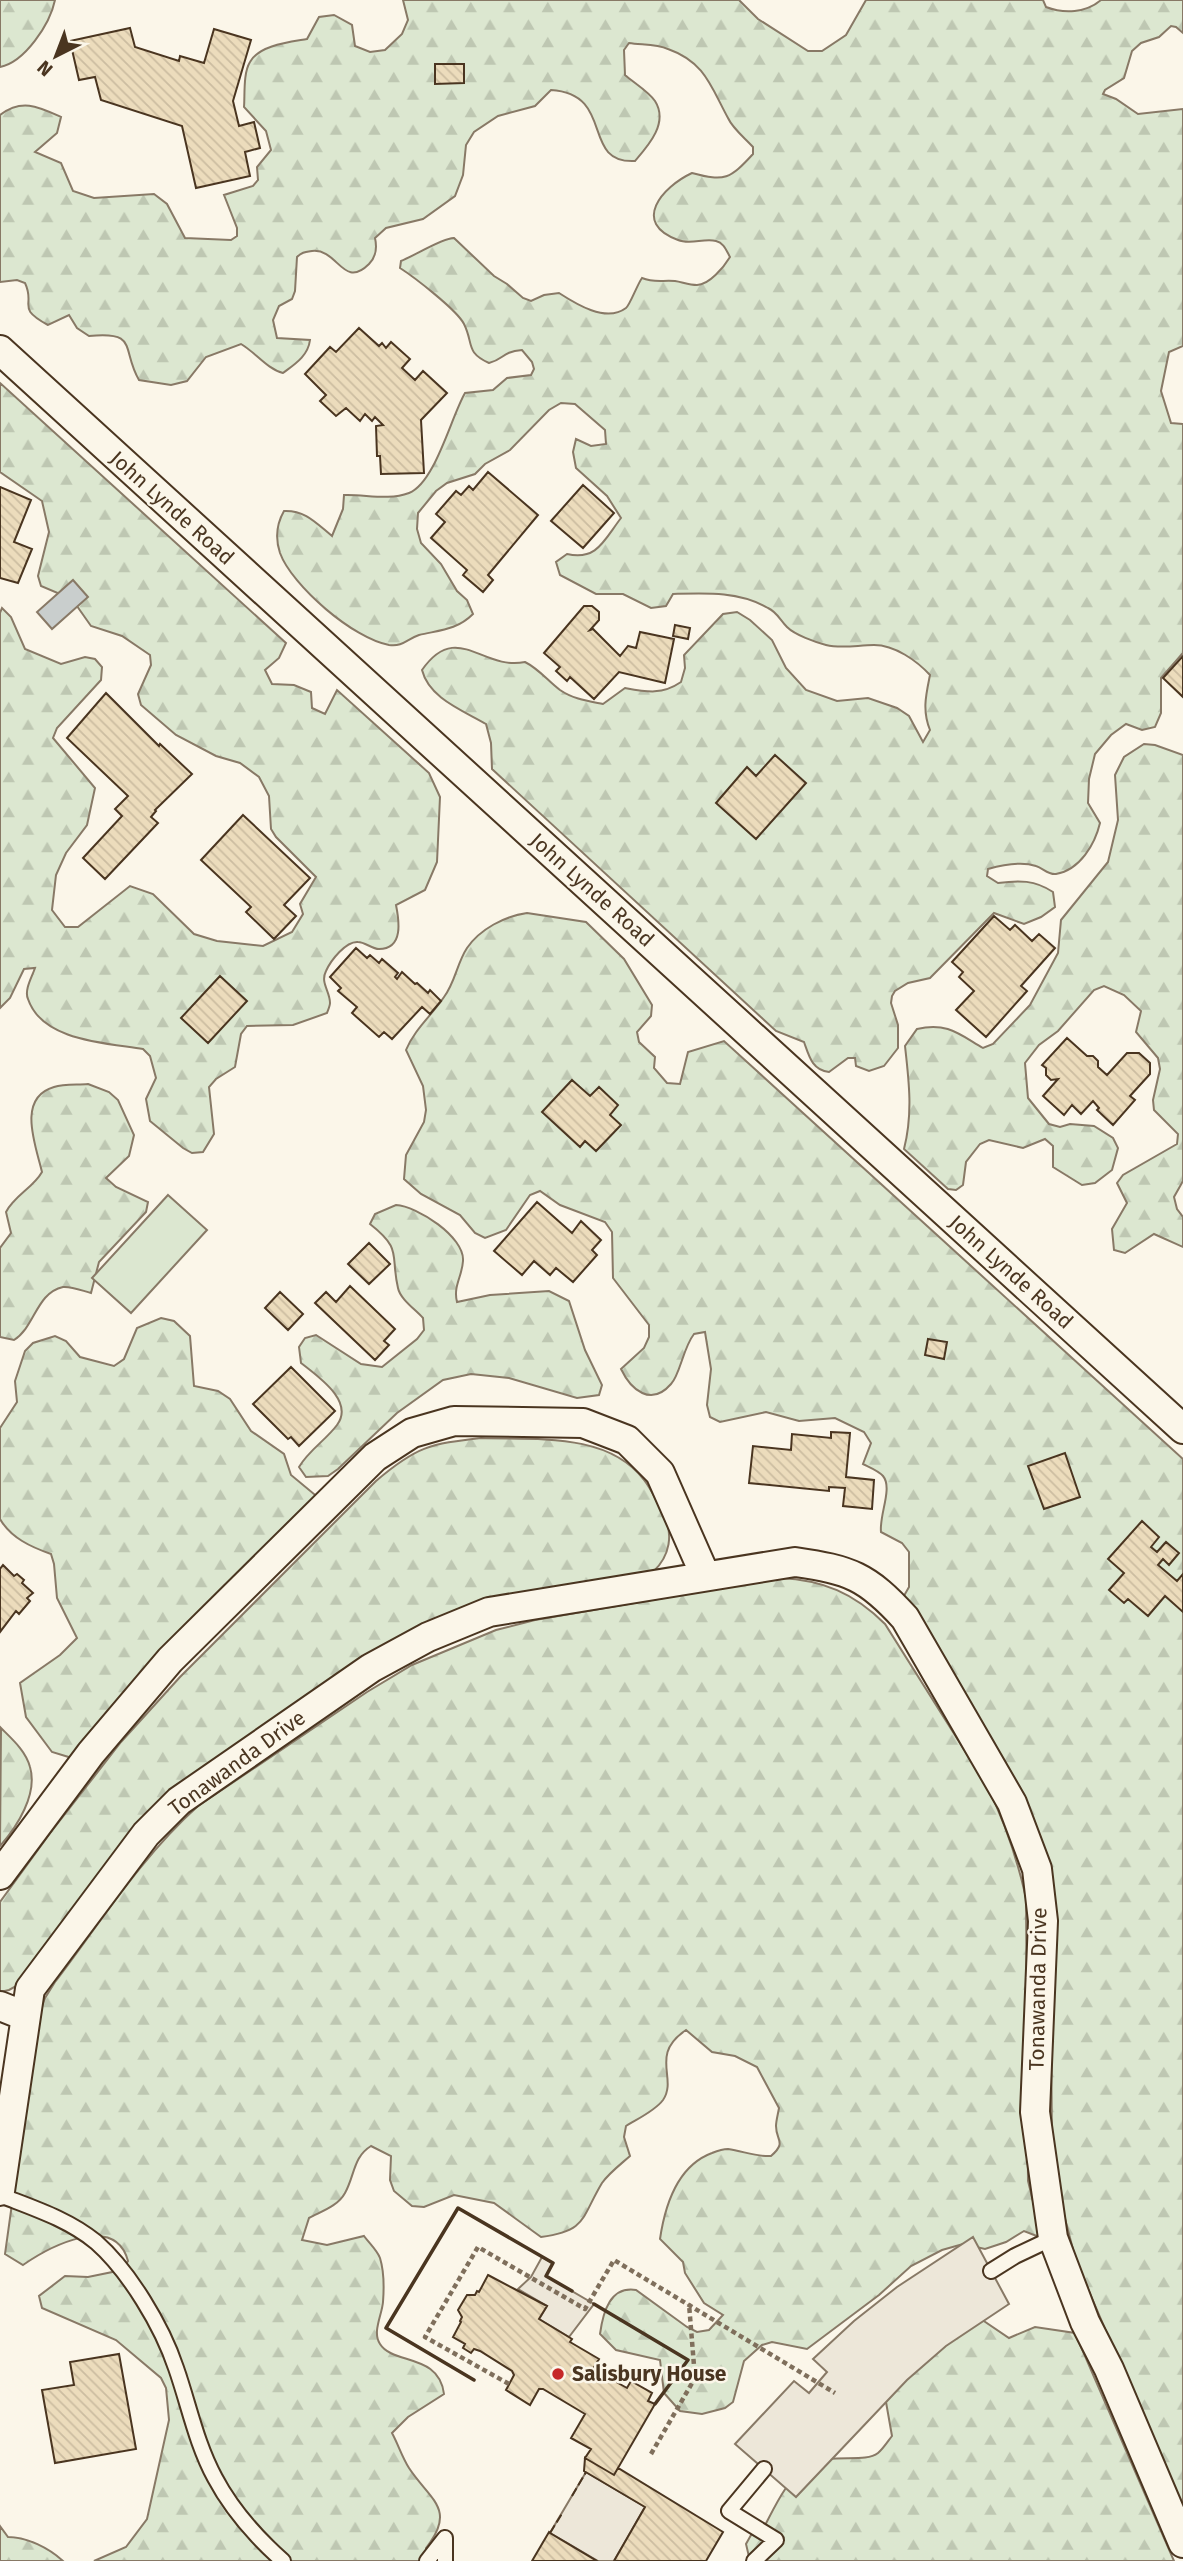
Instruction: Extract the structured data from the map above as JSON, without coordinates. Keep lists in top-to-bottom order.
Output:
{
  "streets": {
    "street": ["John Lynde Road", "Tonawanda Drive"]
  },
  "places": ["Salisbury House"],
  "north": "bottom left"
}
